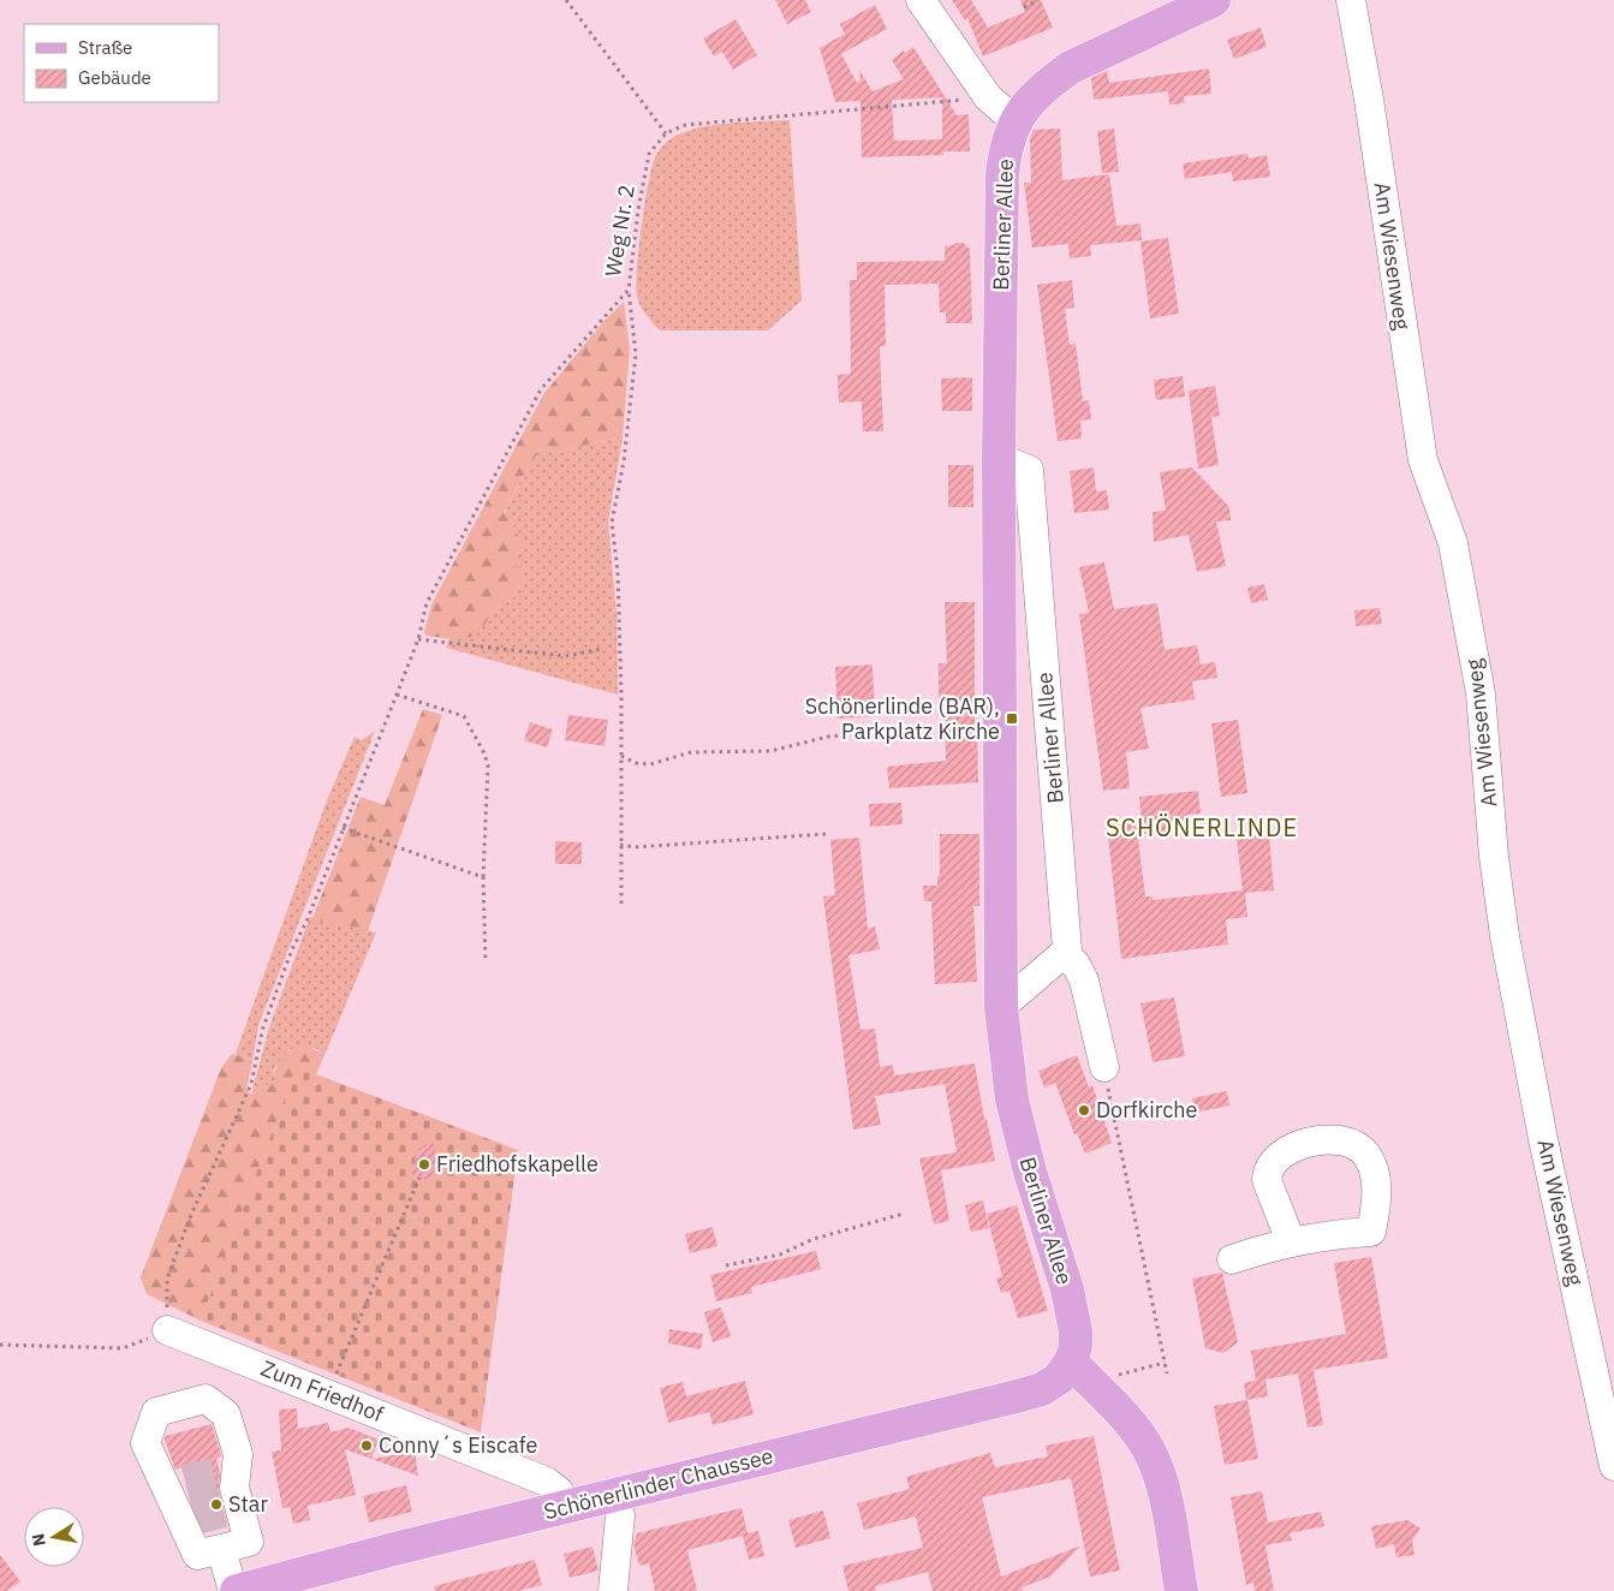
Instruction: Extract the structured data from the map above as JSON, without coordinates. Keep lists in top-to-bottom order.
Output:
{
  "streets": {
    "main road": ["Berliner Allee", "Schönerlinder Chaussee"],
    "street": ["Am Wiesenweg", "Zum Friedhof"],
    "path": ["Weg Nr. 2"]
  },
  "crossings": [
    ["Berliner Allee", "Schönerlinder Chaussee"],
    ["Weg Nr. 2", "Zum Friedhof"],
    ["Zum Friedhof", "Schönerlinder Chaussee"]
  ],
  "districts": ["SCHÖNERLINDE"],
  "places": {
    "transit": ["Schönerlinde (BAR), Parkplatz Kirche"],
    "other": [
      "Dorfkirche",
      "Friedhofskapelle",
      "Conny´s Eiscafe",
      "Star"
    ]
  },
  "legend": ["Straße", "Gebäude"],
  "north": "left"
}
